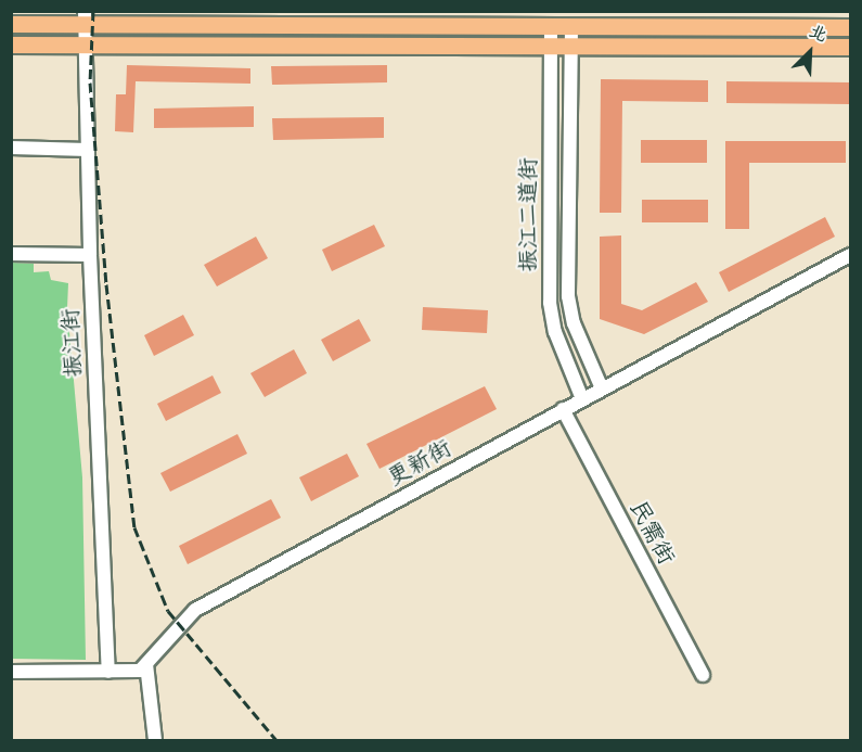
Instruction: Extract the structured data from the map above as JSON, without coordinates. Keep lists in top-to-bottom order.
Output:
{
  "streets": {
    "street": [
      "振江二道街",
      "振江街",
      "更新街",
      "民需街"
    ]
  },
  "crossings": [
    ["振江二道街", "更新街"],
    ["更新街", "民需街"]
  ],
  "north": "top right"
}
